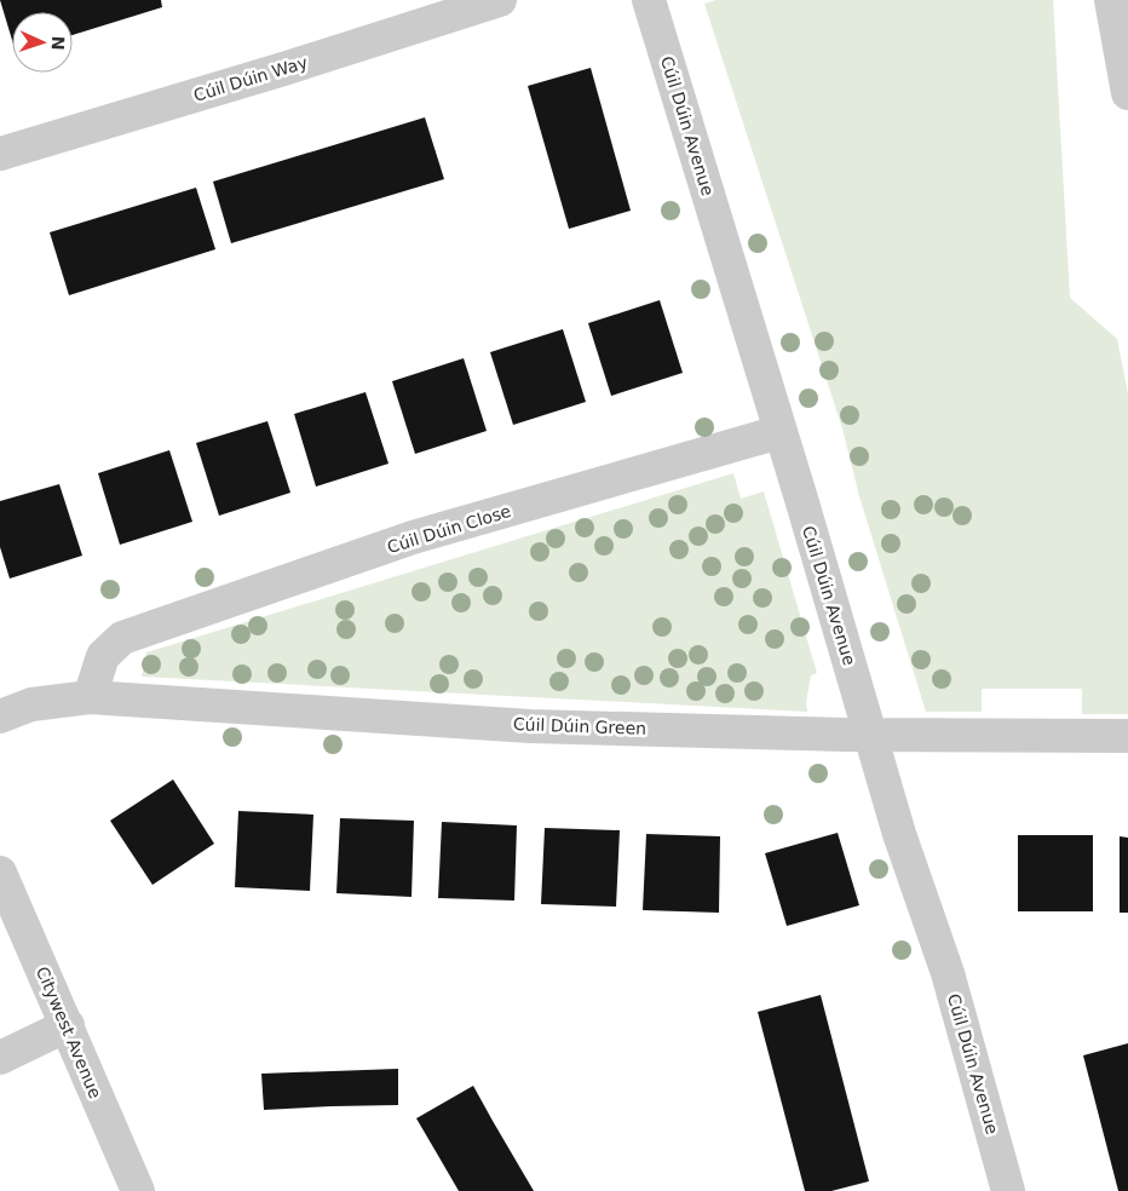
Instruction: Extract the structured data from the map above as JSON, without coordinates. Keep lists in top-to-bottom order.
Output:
{
  "streets": {
    "street": [
      "Cúil Dúin Way",
      "Cúil Dúin Avenue",
      "Cúil Dúin Close",
      "Cúil Dúin Green",
      "Citywest Avenue"
    ]
  },
  "crossings": [
    ["Cúil Dúin Avenue", "Cúil Dúin Close"],
    ["Cúil Dúin Avenue", "Cúil Dúin Green"],
    ["Cúil Dúin Close", "Cúil Dúin Green"]
  ],
  "north": "right"
}
